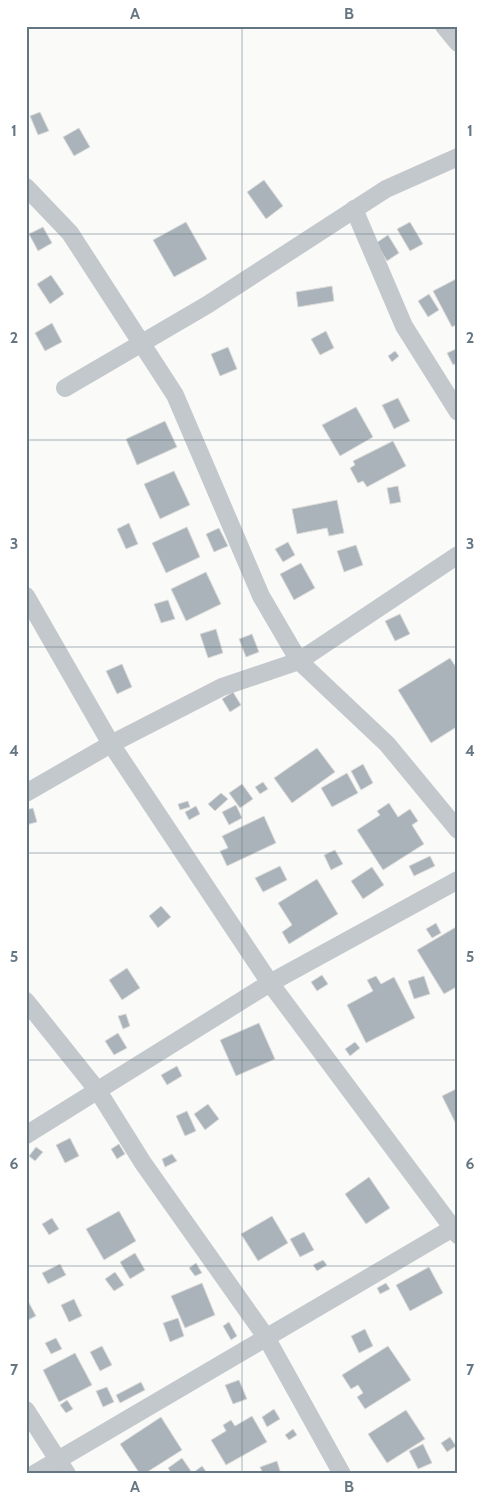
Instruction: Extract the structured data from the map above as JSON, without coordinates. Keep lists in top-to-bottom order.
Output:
{
  "grid": {
    "columns": ["A", "B"],
    "rows": [
      "1",
      "2",
      "3",
      "4",
      "5",
      "6",
      "7"
    ]
  }
}
